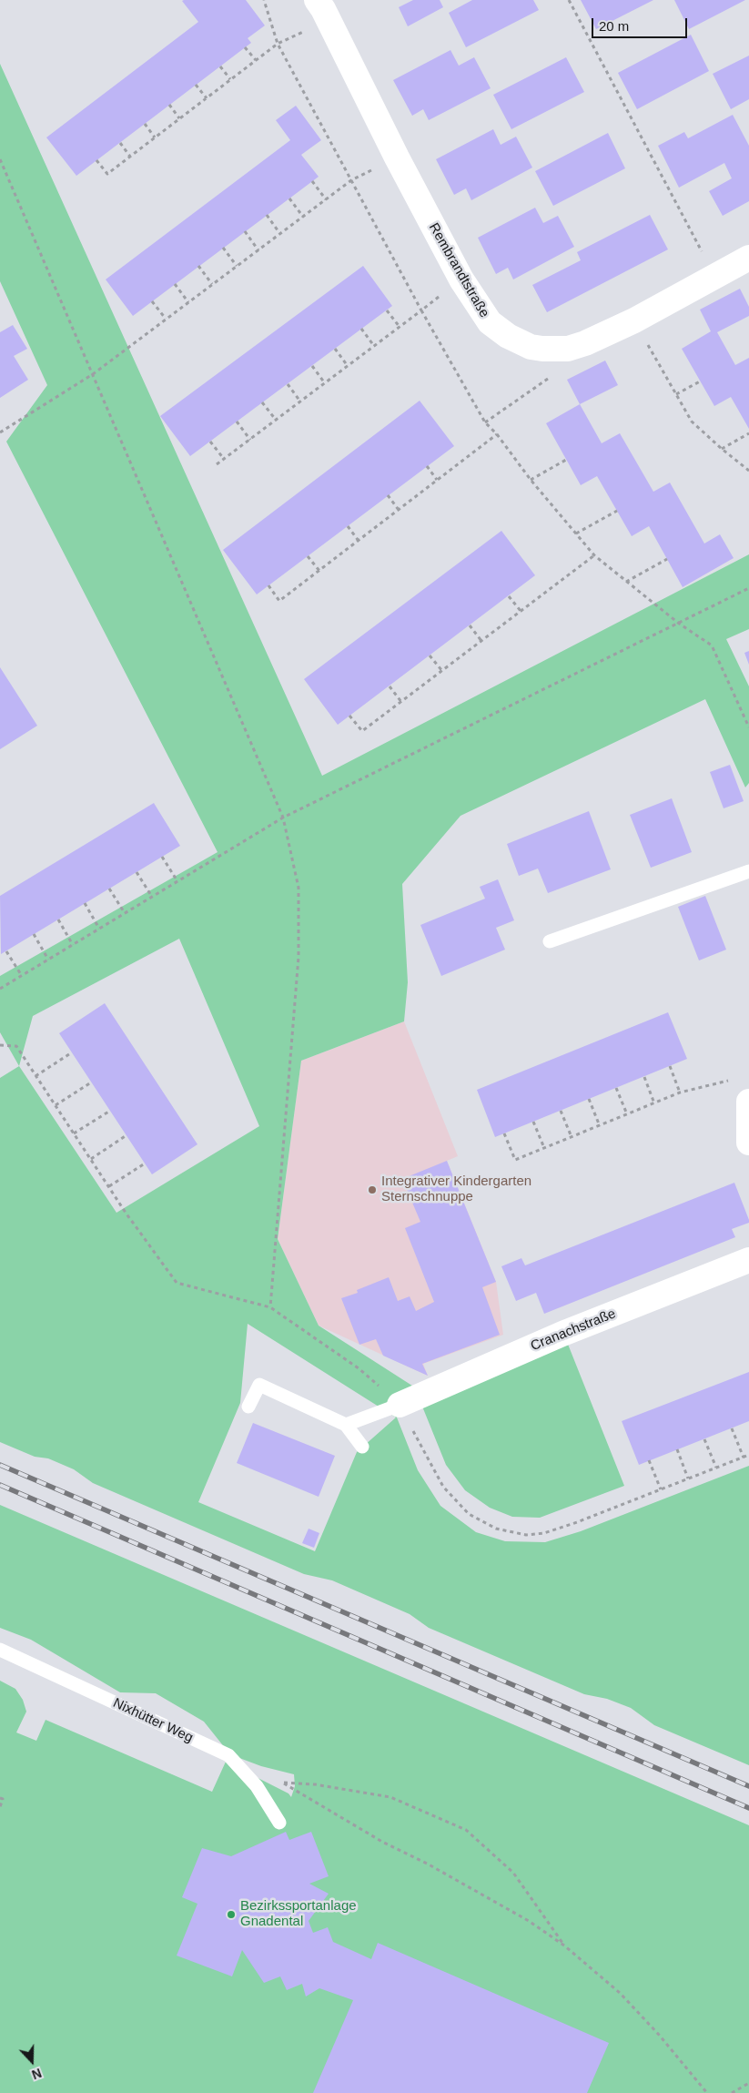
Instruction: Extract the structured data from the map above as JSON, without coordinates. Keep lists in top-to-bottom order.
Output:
{
  "streets": {
    "street": ["Rembrandtstraße", "Cranachstraße"],
    "lane": ["Nixhütter Weg"]
  },
  "places": ["Integrativer Kindergarten Sternschnuppe", "Bezirkssportanlage Gnadental"],
  "scale_bar": "20 m",
  "north": "bottom"
}
